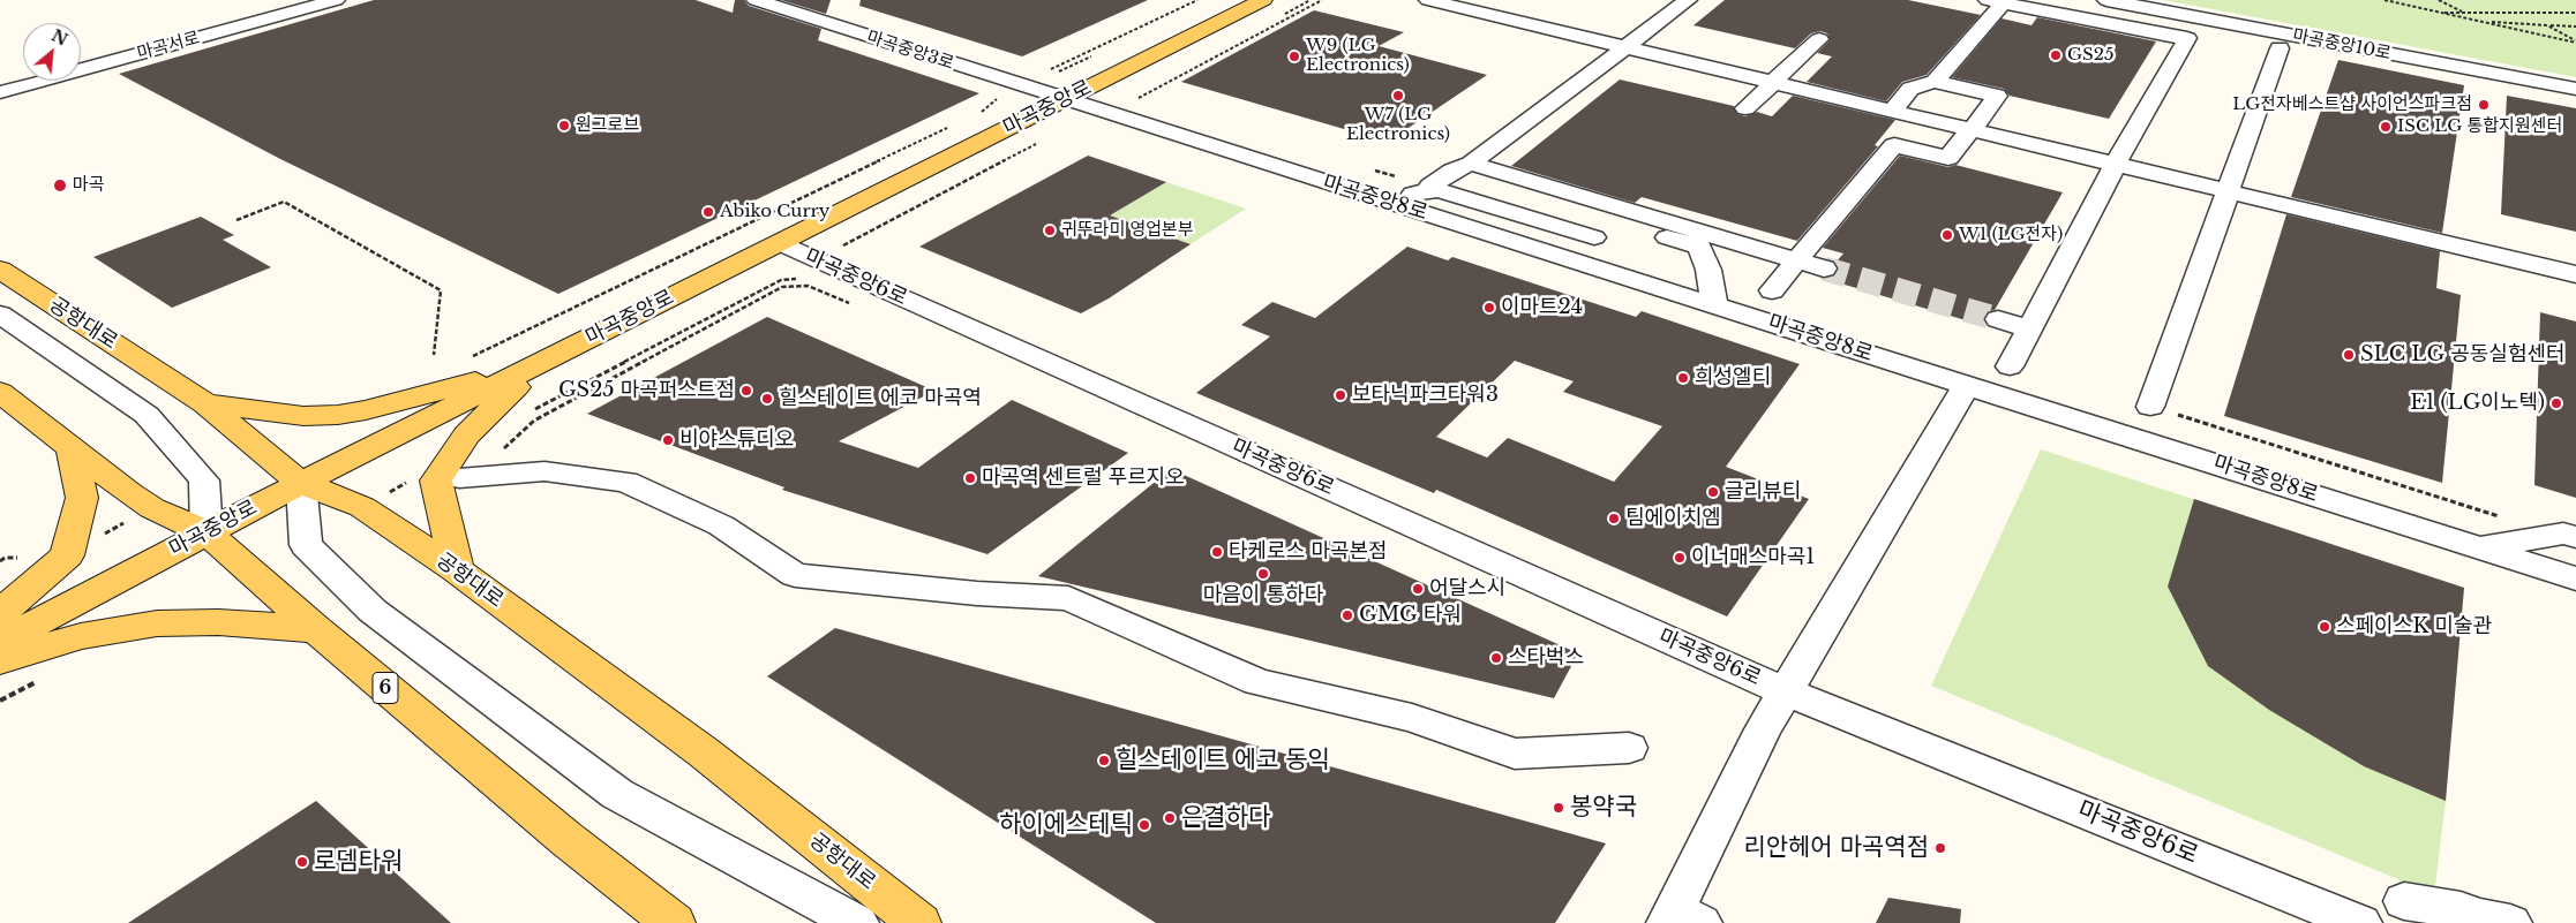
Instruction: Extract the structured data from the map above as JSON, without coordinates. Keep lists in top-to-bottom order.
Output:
{
  "streets": {
    "main road": ["마곡중앙로", "공항대로", "6"],
    "street": [
      "마곡중앙10로",
      "마곡서로",
      "마곡중앙3로",
      "마곡중앙8로",
      "마곡중앙6로"
    ]
  },
  "crossings": [
    ["마곡중앙3로", "마곡중앙로"],
    ["마곡중앙3로", "마곡중앙8로"],
    ["마곡중앙로", "마곡중앙8로"],
    ["마곡중앙로", "마곡중앙6로"],
    ["마곡중앙로", "공항대로"],
    ["마곡중앙로", "6"],
    ["마곡중앙8로", "마곡중앙6로"]
  ],
  "places": [
    "GS25",
    "W9 (LG Electronics)",
    "W7 (LG Electronics)",
    "LG전자베스트샵 사이언스파크점",
    "원그로브",
    "ISC LG 통합지원센터",
    "마곡",
    "Abiko Curry",
    "귀뚜라미 영업본부",
    "W1 (LG전자)",
    "이마트24",
    "SLC LG 공동실험센터",
    "희성엘티",
    "GS25 마곡퍼스트점",
    "보타닉파크타워3",
    "힐스테이트 에코 마곡역",
    "E1 (LG이노텍)",
    "비야스튜디오",
    "마곡역 센트럴 푸르지오",
    "글리뷰티",
    "팀에이치엠",
    "타케로스 마곡본점",
    "이너매스마곡1",
    "마음이 통하다",
    "어달스시",
    "GMG 타워",
    "스페이스K 미술관",
    "스타벅스",
    "힐스테이트 에코 동익",
    "봉약국",
    "은결하다",
    "하이에스테틱",
    "리안헤어 마곡역점",
    "로뎀타워"
  ],
  "north": "top right"
}
